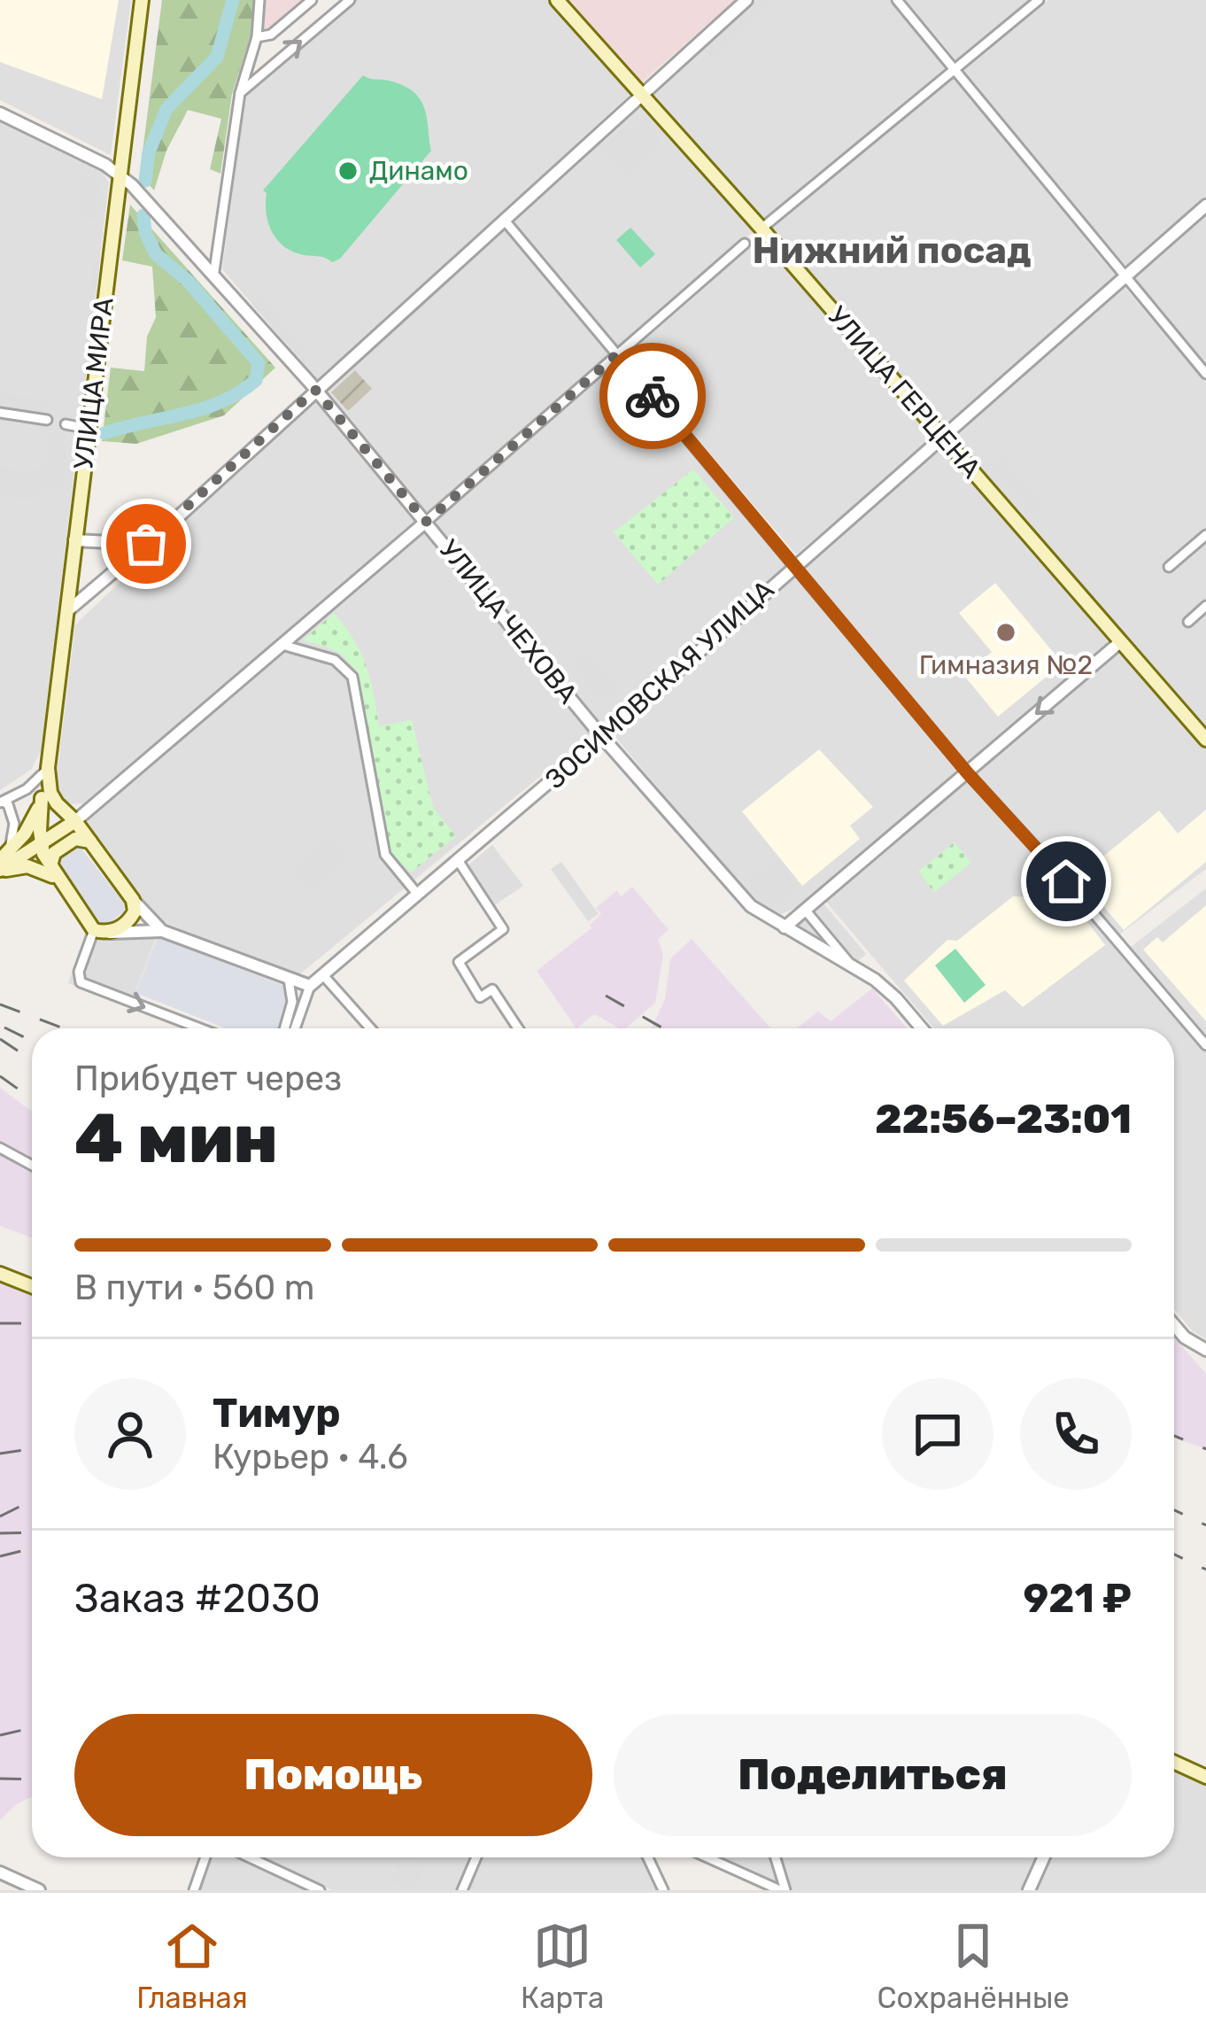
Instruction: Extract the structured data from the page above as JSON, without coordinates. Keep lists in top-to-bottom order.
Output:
{
  "streets": {
    "main road": ["УЛИЦА МИРА", "УЛИЦА ГЕРЦЕНА"],
    "street": ["УЛИЦА ЧЕХОВА", "ЗОСИМОВСКАЯ УЛИЦА"]
  },
  "crossings": [
    ["УЛИЦА МИРА", "УЛИЦА ЧЕХОВА"],
    ["УЛИЦА ГЕРЦЕНА", "ЗОСИМОВСКАЯ УЛИЦА"],
    ["УЛИЦА ЧЕХОВА", "ЗОСИМОВСКАЯ УЛИЦА"]
  ],
  "districts": ["Нижний посад"],
  "places": ["Динамо", "Гимназия №2"],
  "page": {
    "heading": ["4 мин", "Прибудет через", "22:56–23:01"],
    "panel": [
      "Тимур",
      "Курьер · 4.6",
      "Заказ #2030",
      "921 ₽"
    ],
    "bar": "В пути · 560 m",
    "buttons": ["Помощь", "Поделиться"],
    "tabs": ["Главная", "Карта", "Сохранённые"]
  }
}
